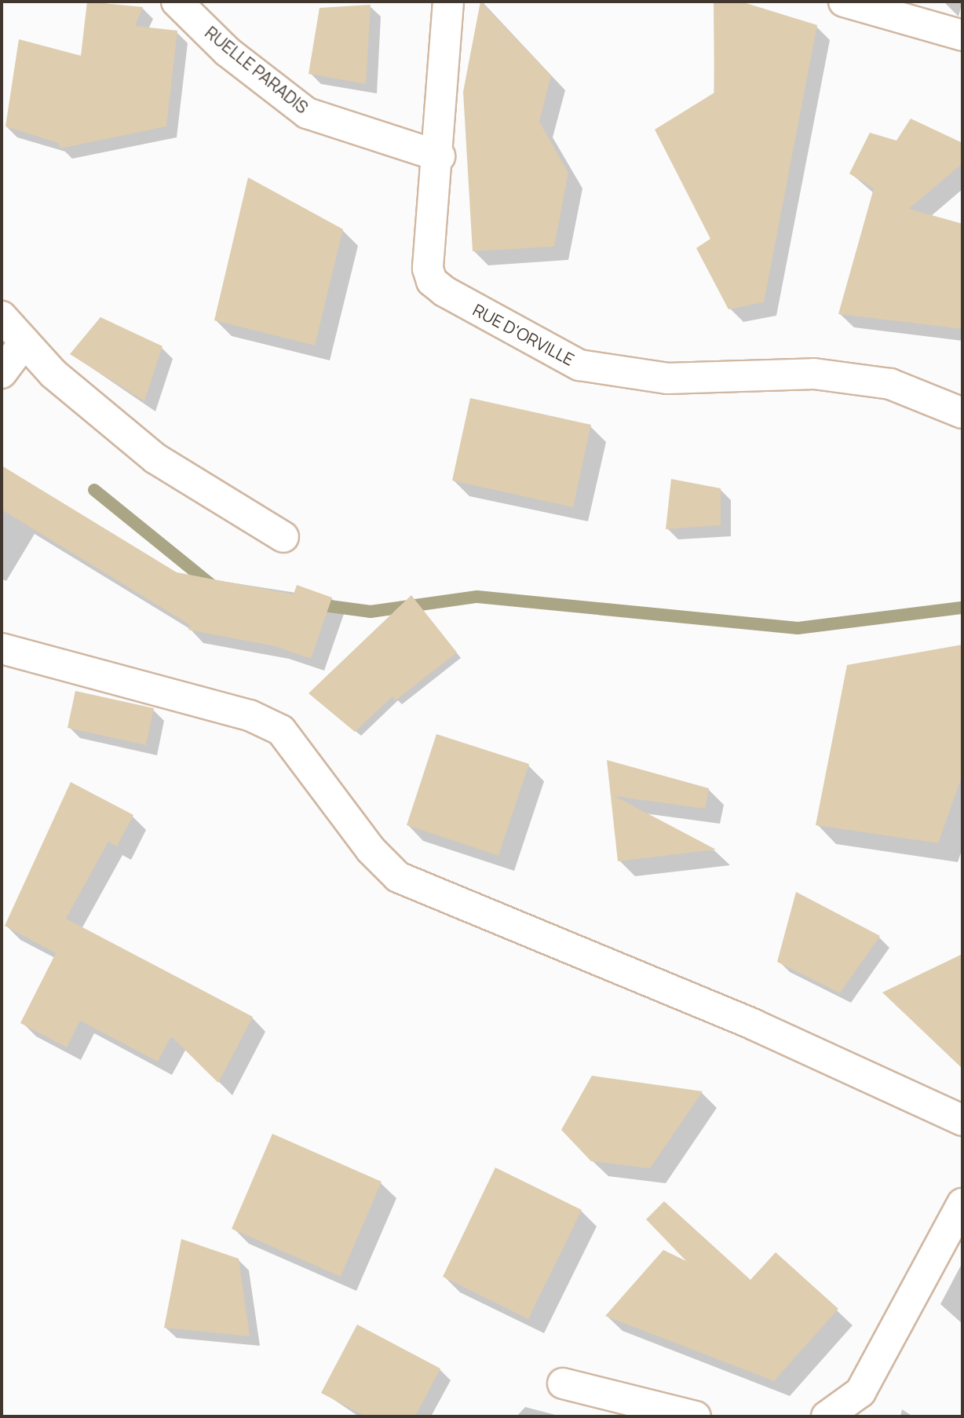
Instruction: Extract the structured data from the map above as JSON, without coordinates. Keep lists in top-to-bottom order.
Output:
{
  "streets": {
    "street": ["RUELLE PARADIS", "RUE D'ORVILLE"]
  },
  "crossings": [
    ["RUELLE PARADIS", "RUE D'ORVILLE"]
  ]
}
